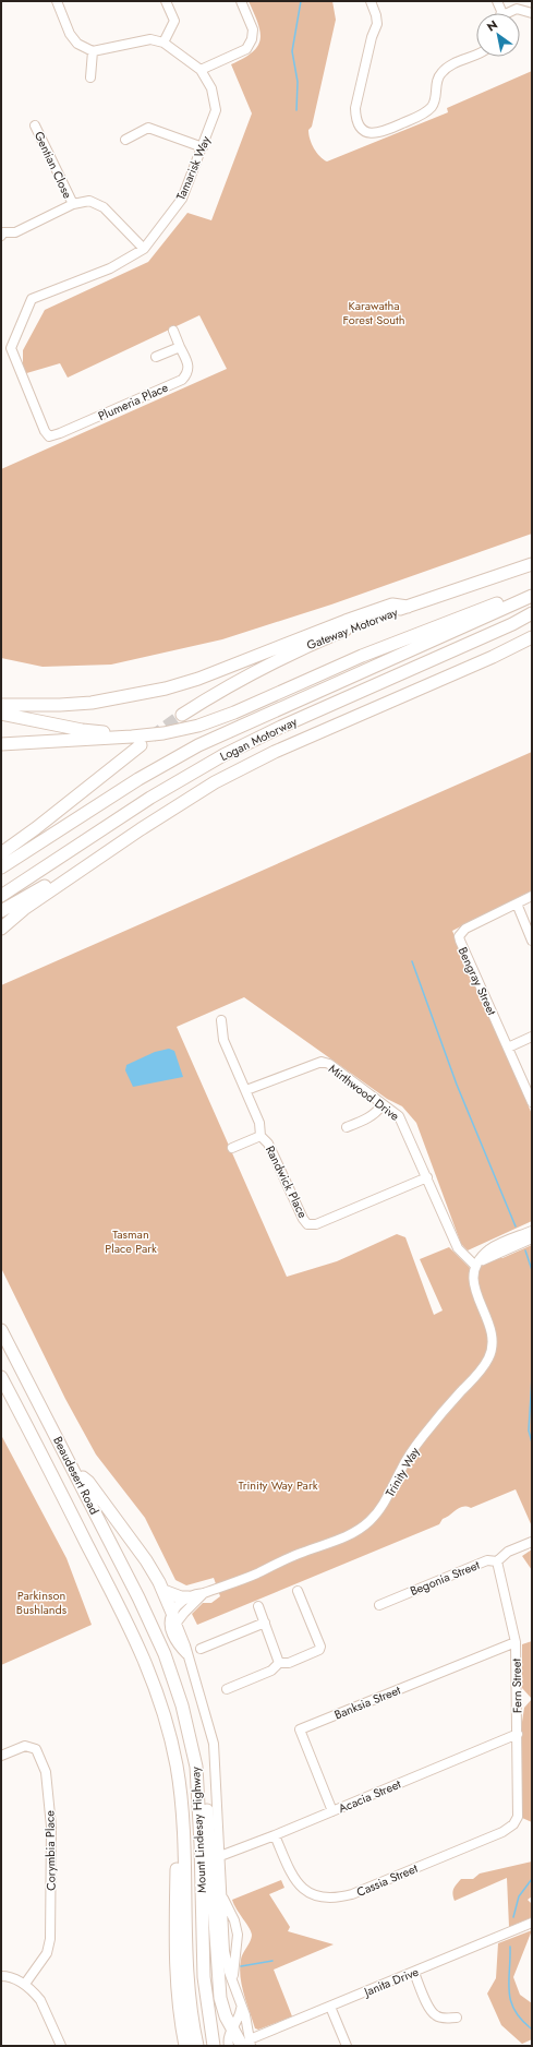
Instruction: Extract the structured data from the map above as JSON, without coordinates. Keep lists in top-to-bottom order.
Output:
{
  "streets": {
    "highway": [
      "Gateway Motorway",
      "Logan Motorway",
      "Beaudesert Road",
      "Mount Lindesay Highway"
    ],
    "street": [
      "Gentian Close",
      "Tamarisk Way",
      "Plumeria Place",
      "Bengray Street",
      "Mirthwood Drive",
      "Randwick Place",
      "Trinity Way",
      "Begonia Street",
      "Fern Street",
      "Banksia Street",
      "Acacia Street",
      "Corymbia Place",
      "Cassia Street",
      "Janita Drive"
    ]
  },
  "crossings": [
    ["Tamarisk Way", "Plumeria Place"],
    ["Mirthwood Drive", "Randwick Place"],
    ["Mirthwood Drive", "Trinity Way"],
    ["Trinity Way", "Mount Lindesay Highway"],
    ["Beaudesert Road", "Mount Lindesay Highway"],
    ["Begonia Street", "Fern Street"],
    ["Fern Street", "Banksia Street"],
    ["Fern Street", "Acacia Street"],
    ["Fern Street", "Cassia Street"],
    ["Banksia Street", "Acacia Street"],
    ["Acacia Street", "Mount Lindesay Highway"],
    ["Acacia Street", "Cassia Street"],
    ["Mount Lindesay Highway", "Janita Drive"]
  ],
  "parks": [
    "Karawatha Forest South",
    "Tasman Place Park",
    "Trinity Way Park",
    "Parkinson Bushlands"
  ],
  "north": "top left"
}
